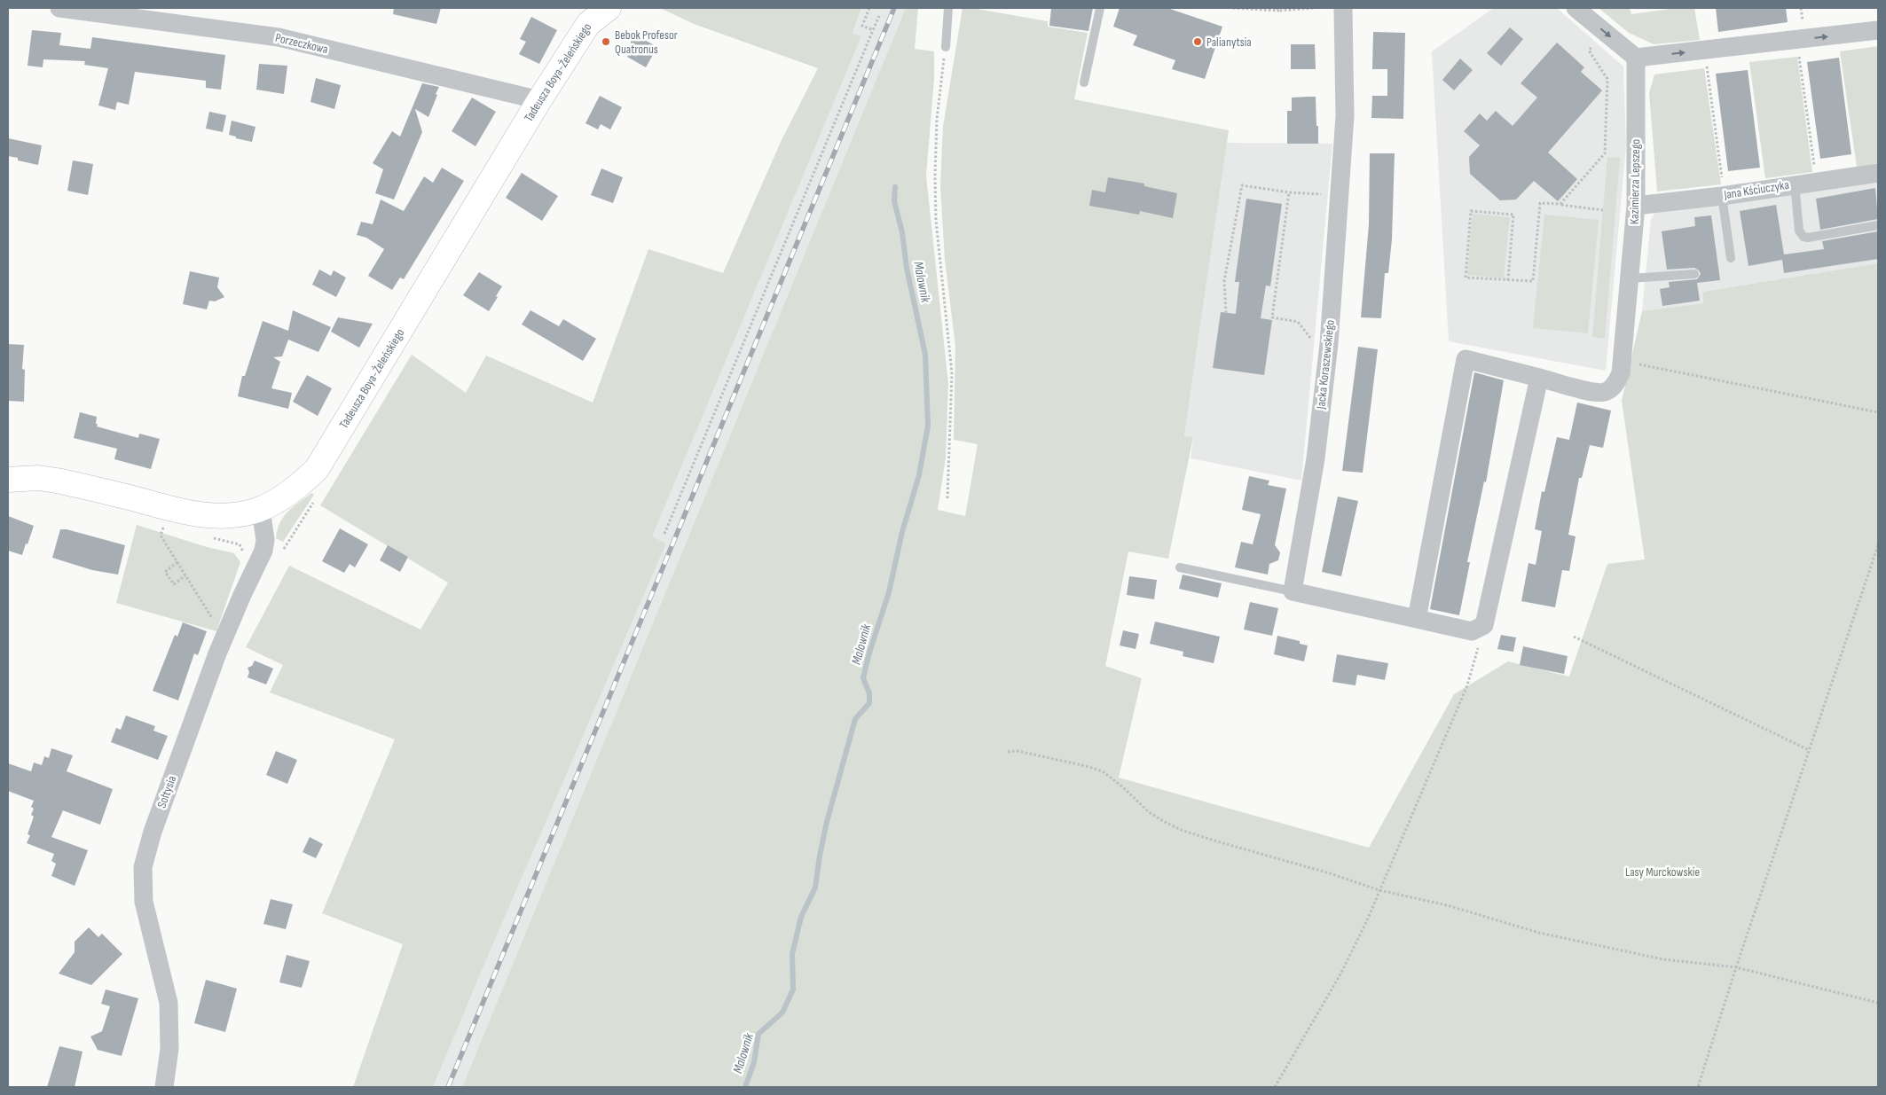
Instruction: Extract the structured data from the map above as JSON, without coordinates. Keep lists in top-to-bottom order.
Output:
{
  "streets": {
    "street": [
      "Porzeczkowa",
      "Tadeusza Boya-Żeleńskiego",
      "Kazimierza Lepszego",
      "Jana Kściuczyka",
      "Jacka Koraszewskiego",
      "Sołtysia"
    ]
  },
  "crossings": [
    ["Porzeczkowa", "Tadeusza Boya-Żeleńskiego"],
    ["Tadeusza Boya-Żeleńskiego", "Sołtysia"],
    ["Kazimierza Lepszego", "Jana Kściuczyka"]
  ],
  "water": ["Malownik"],
  "parks": ["Lasy Murckowskie"],
  "places": ["Bebok Profesor Quatronus", "Palianytsia"]
}
